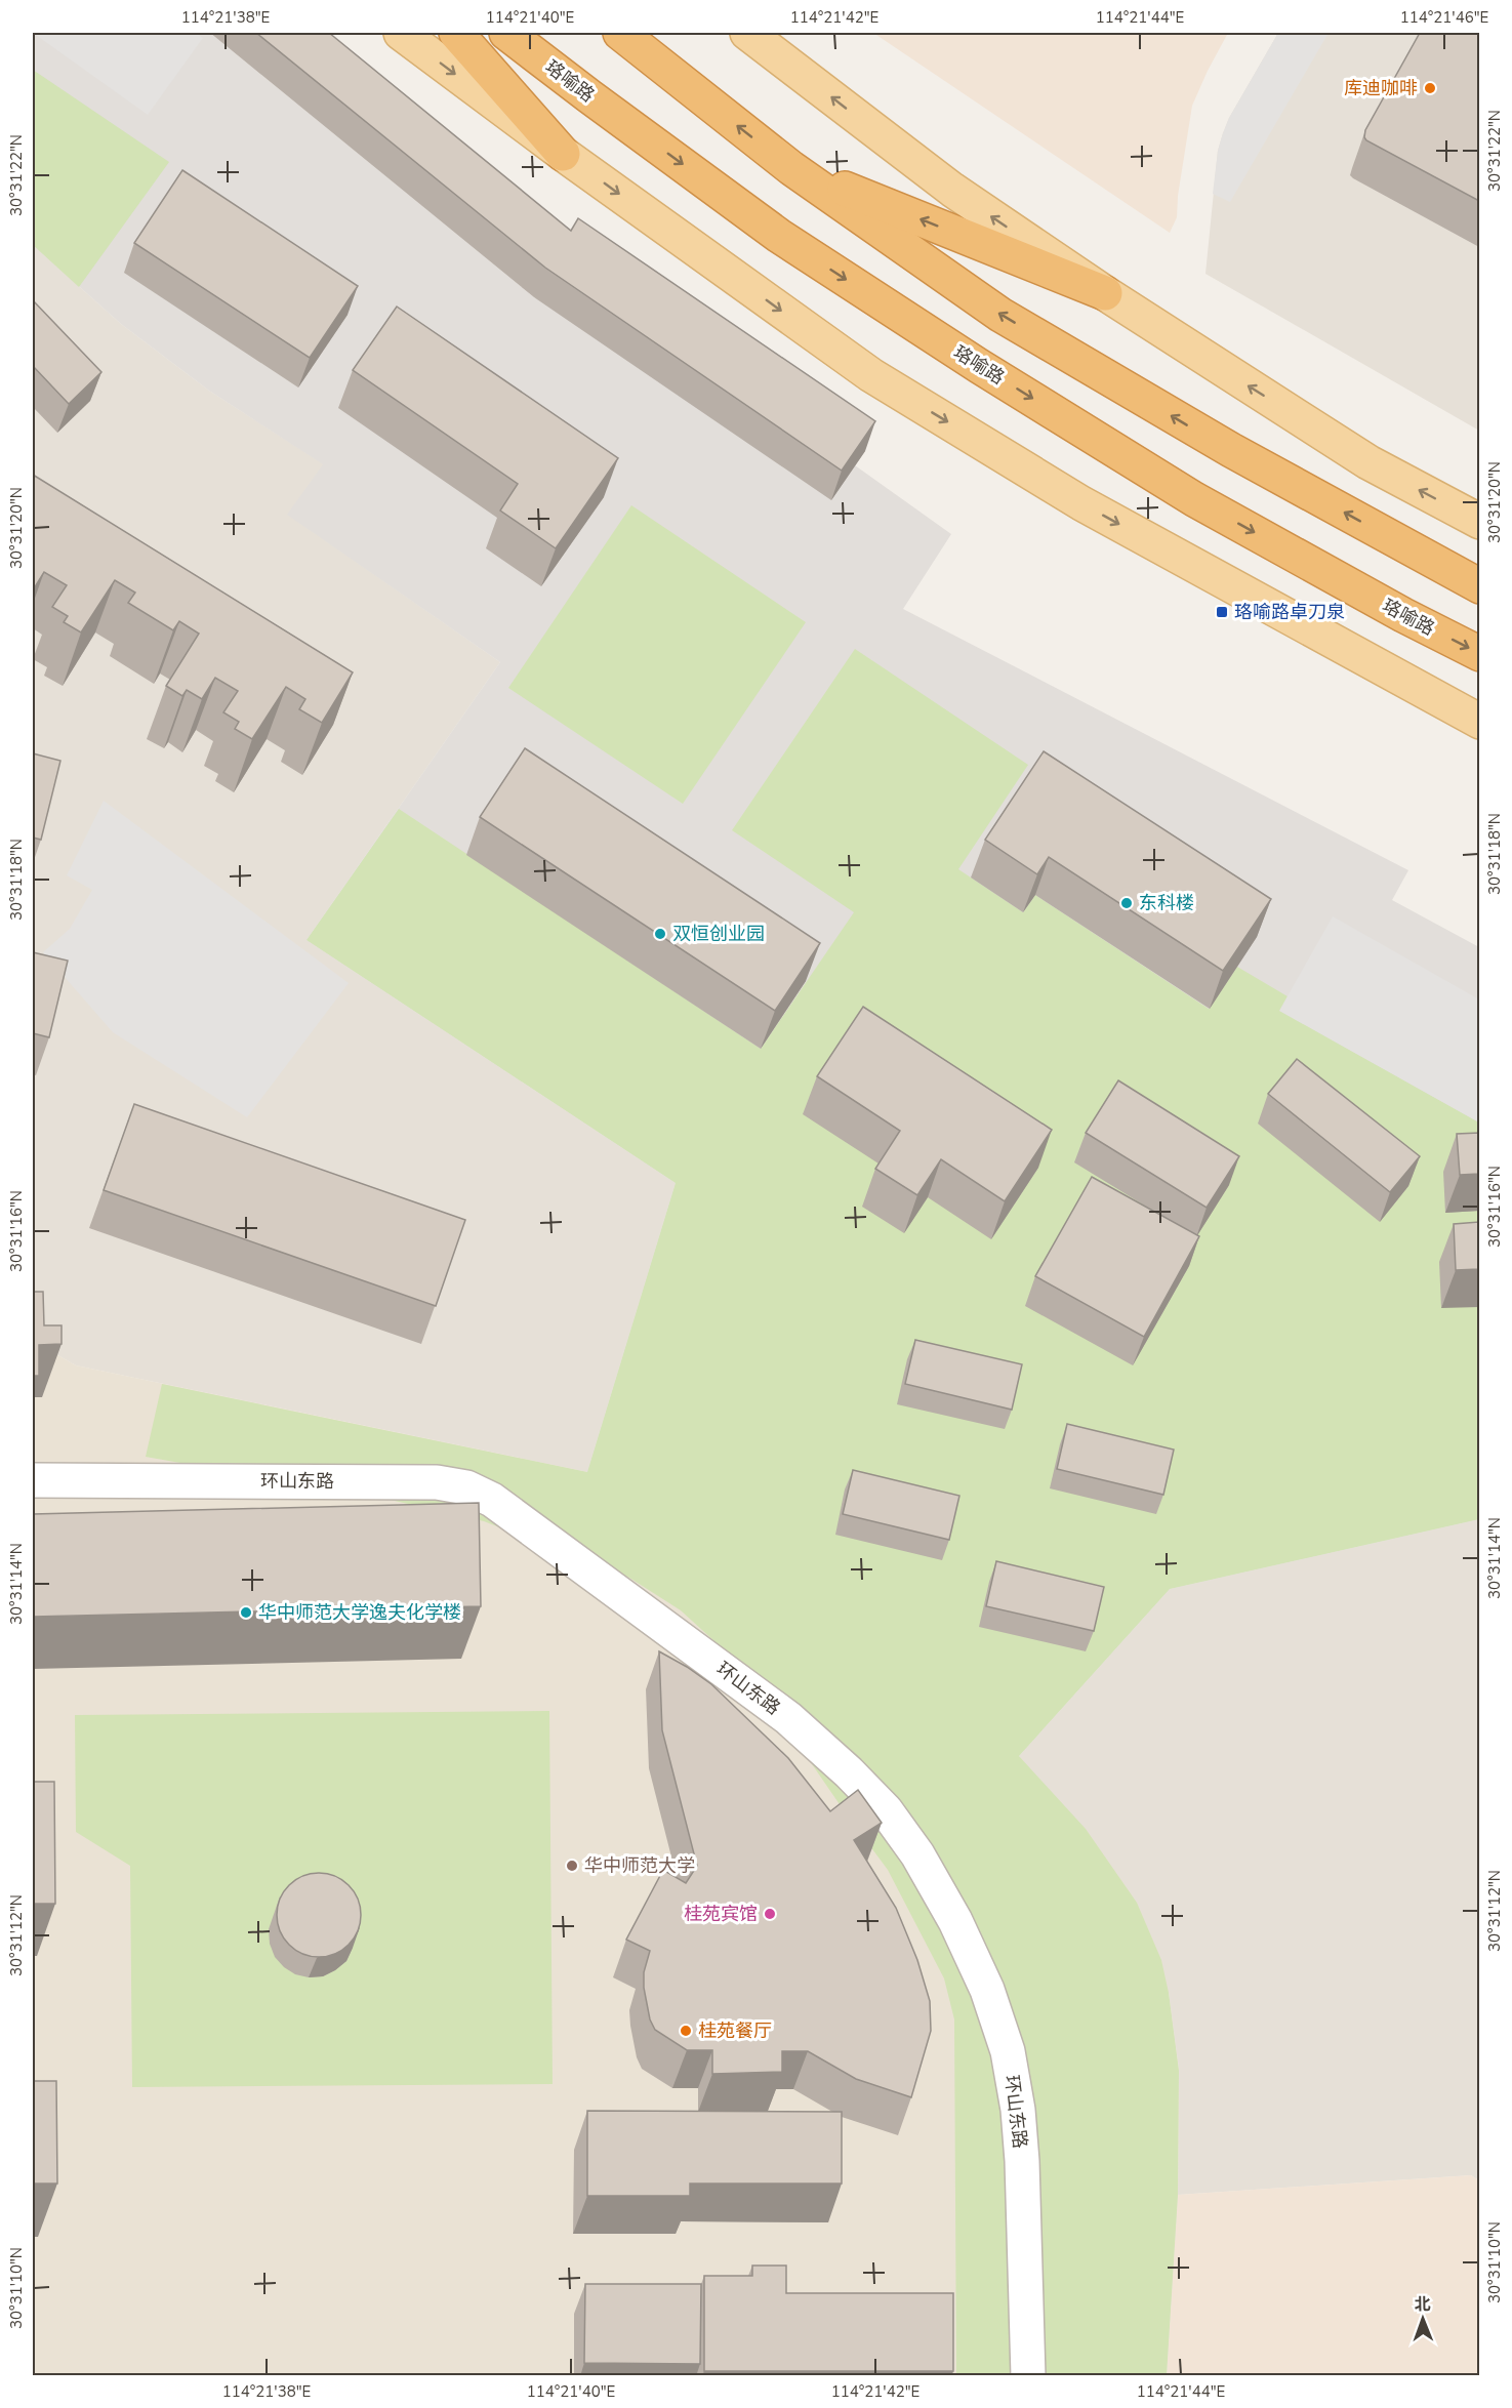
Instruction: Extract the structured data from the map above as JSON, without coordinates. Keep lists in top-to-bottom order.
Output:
{
  "streets": {
    "highway": ["珞喻路"],
    "street": ["环山东路"]
  },
  "places": {
    "other": [
      "库迪咖啡",
      "东科楼",
      "双恒创业园",
      "华中师范大学逸夫化学楼",
      "华中师范大学",
      "桂苑宾馆",
      "桂苑餐厅"
    ],
    "transit": ["珞喻路卓刀泉"]
  },
  "north": "top",
  "coordinates": [
    "114°21'38\"E",
    "114°21'40\"E",
    "114°21'42\"E",
    "114°21'44\"E",
    "114°21'46\"E",
    "30°31'22\"N",
    "30°31'20\"N",
    "30°31'18\"N",
    "30°31'16\"N",
    "30°31'14\"N",
    "30°31'12\"N",
    "30°31'10\"N"
  ]
}
